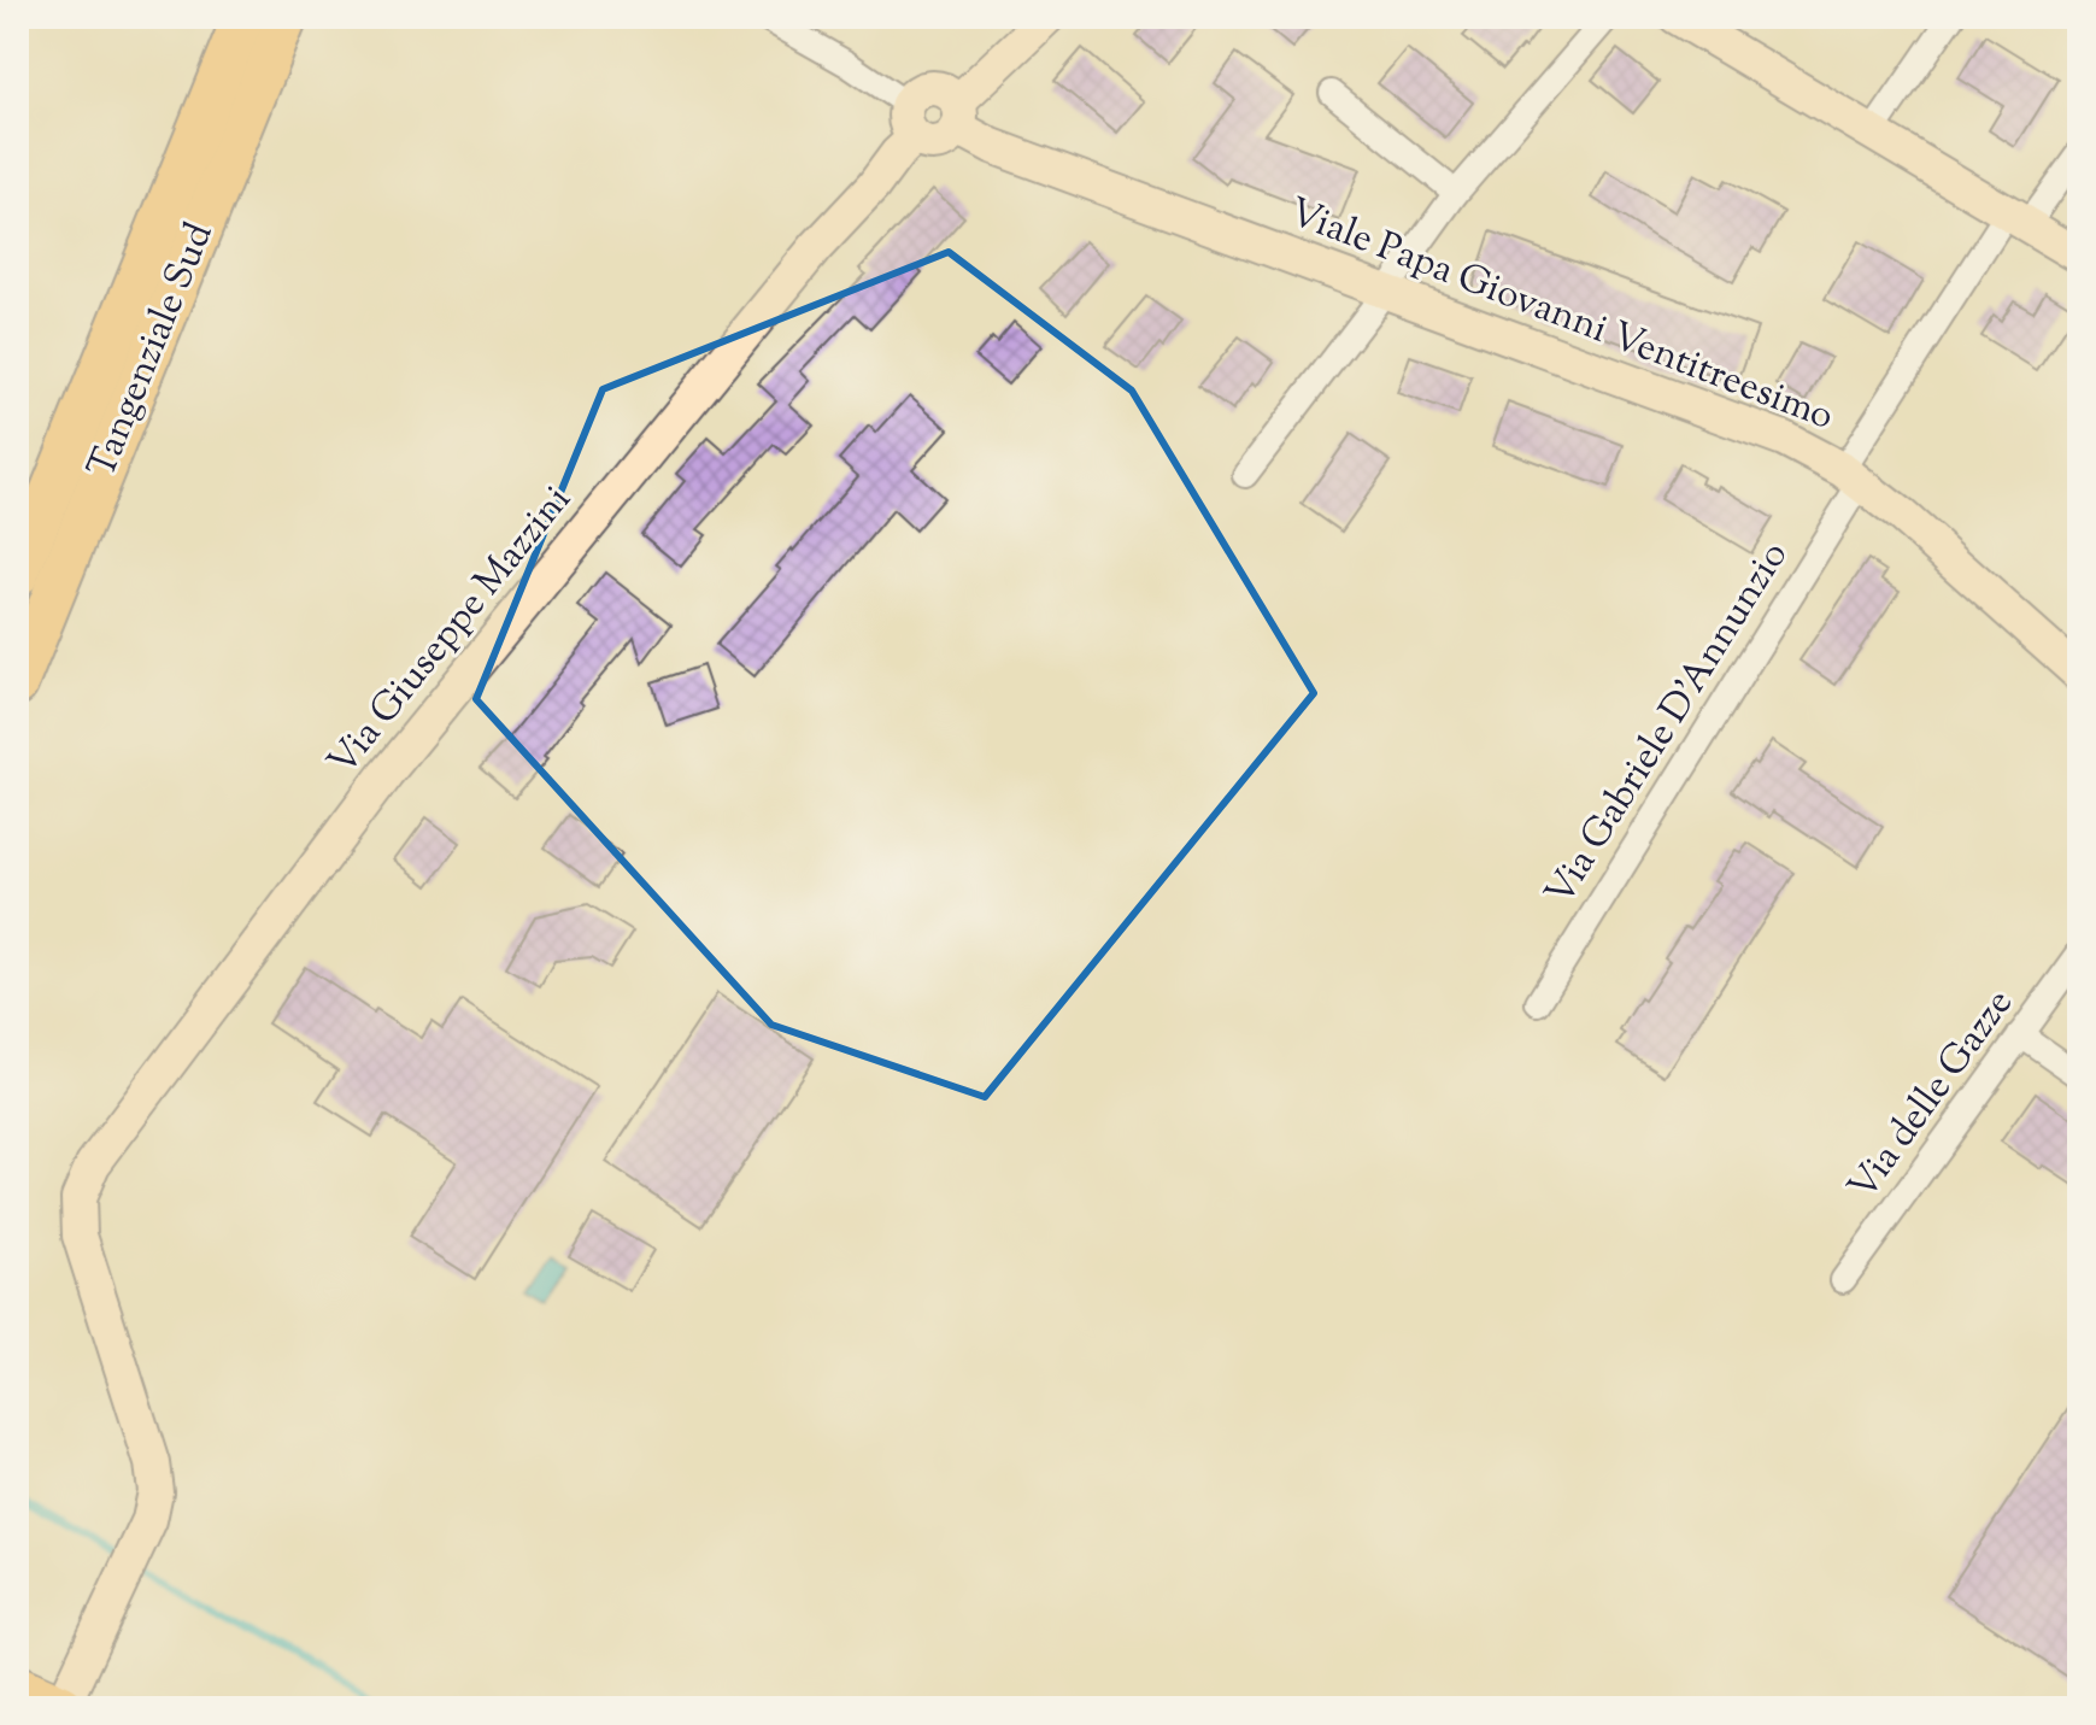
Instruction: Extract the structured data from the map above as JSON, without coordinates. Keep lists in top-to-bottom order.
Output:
{
  "streets": {
    "highway": ["Tangenziale Sud"],
    "street": [
      "Viale Papa Giovanni Ventitreesimo",
      "Via Giuseppe Mazzini",
      "Via Gabriele D'Annunzio",
      "Via delle Gazze"
    ]
  },
  "crossings": [
    ["Viale Papa Giovanni Ventitreesimo", "Via Giuseppe Mazzini"],
    ["Viale Papa Giovanni Ventitreesimo", "Via Gabriele D'Annunzio"]
  ]
}
